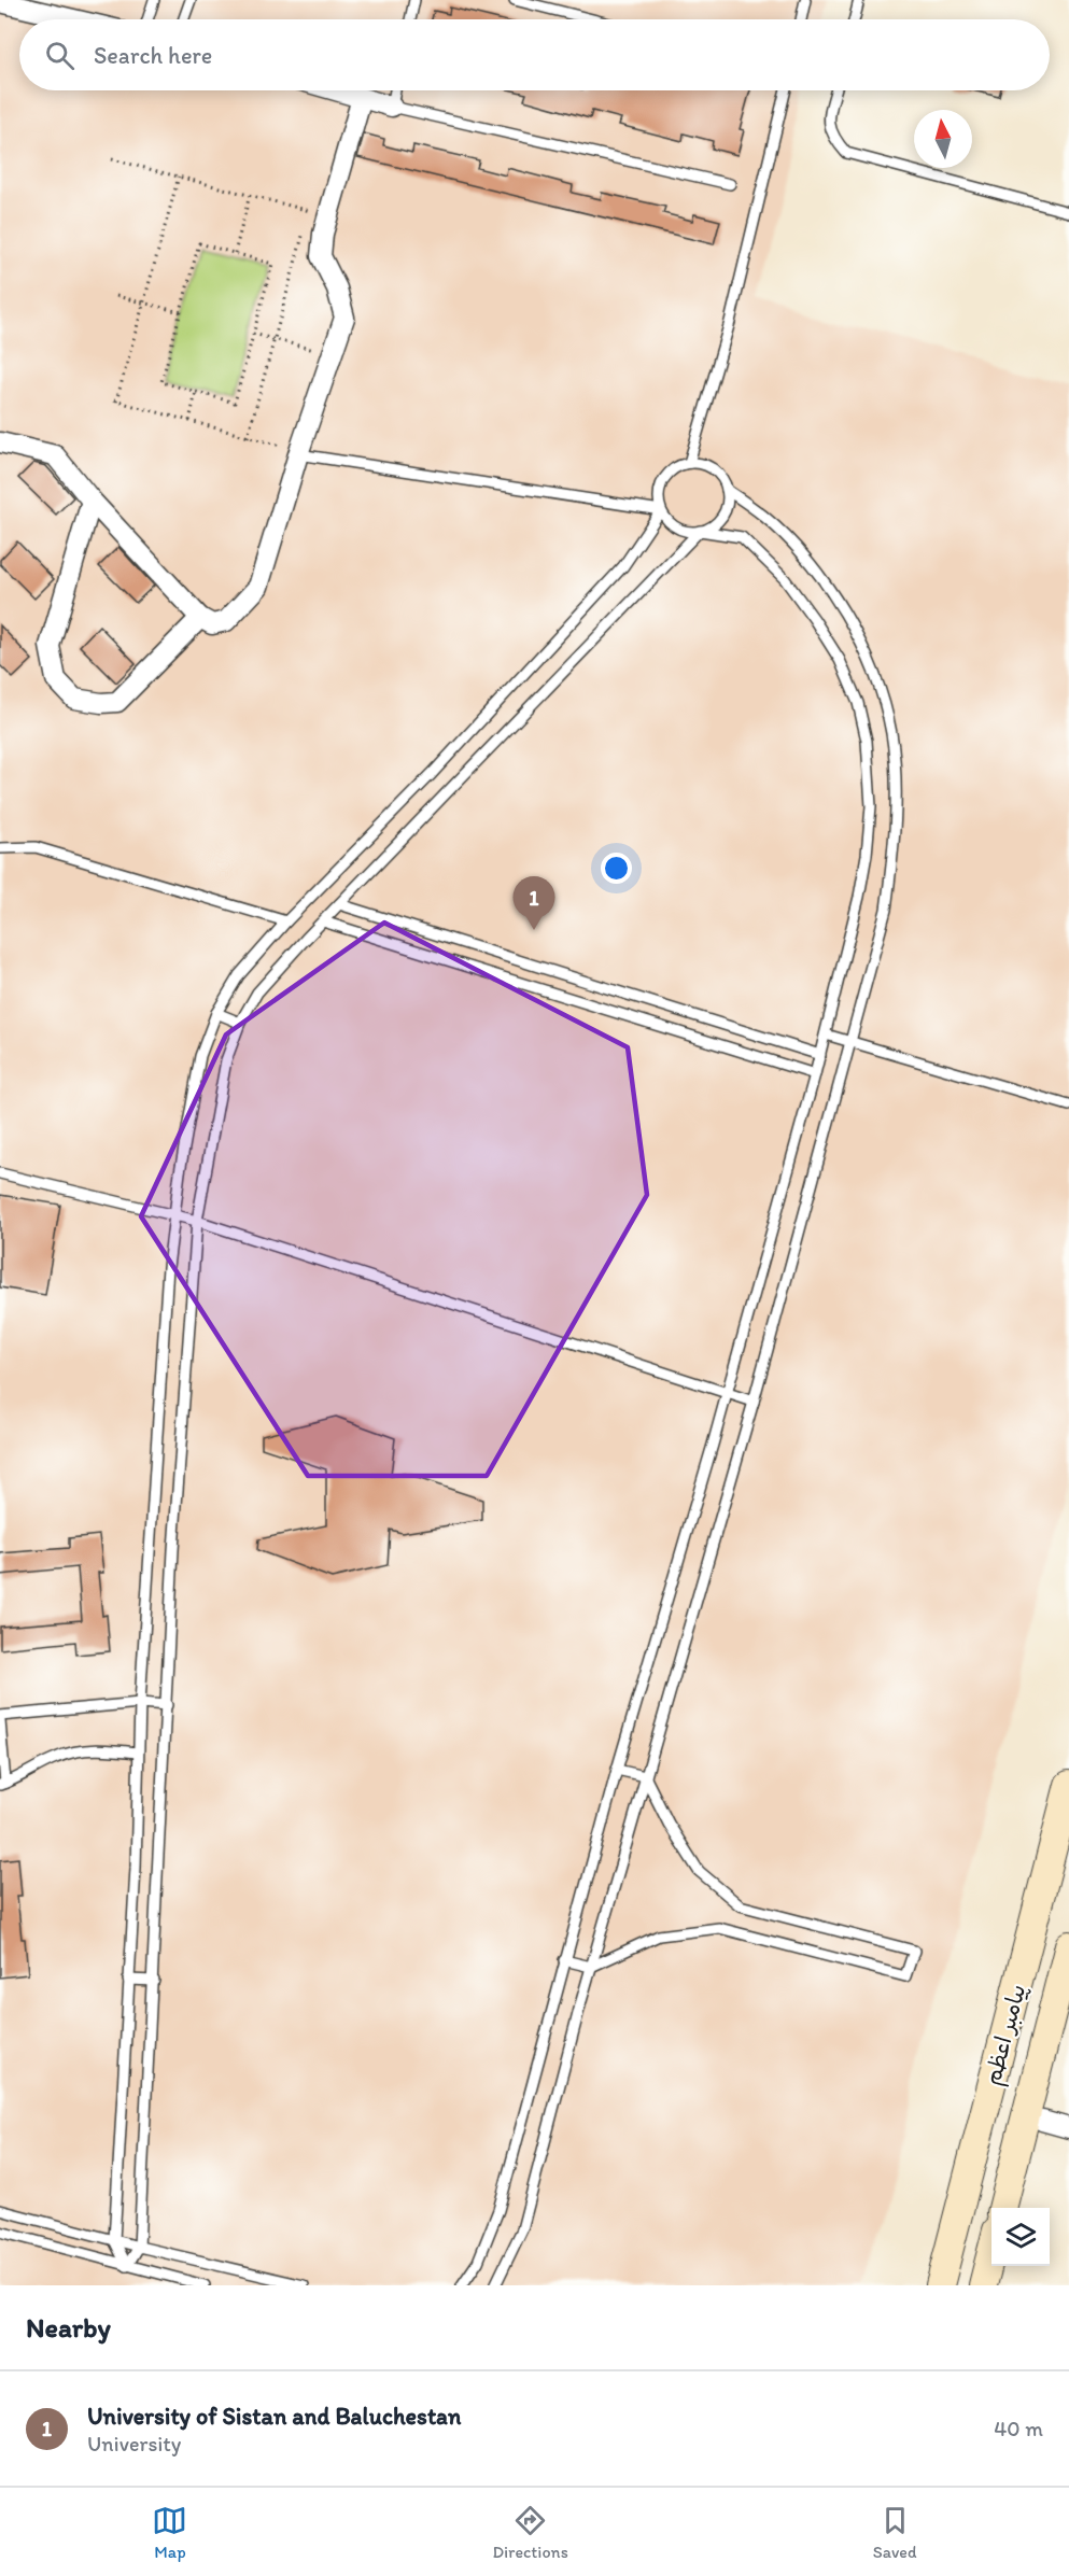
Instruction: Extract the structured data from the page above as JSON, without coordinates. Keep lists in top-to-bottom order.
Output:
{
  "streets": {
    "main road": ["پیامبر اعظم"]
  },
  "north": "top",
  "page": {
    "search": "Search here",
    "pins": "1",
    "heading": "Nearby",
    "list": [
      {
        "mark": "1",
        "name": "University of Sistan and Baluchestan",
        "note": "University",
        "value": "40 m"
      }
    ],
    "nav": ["Map", "Directions", "Saved"]
  }
}
